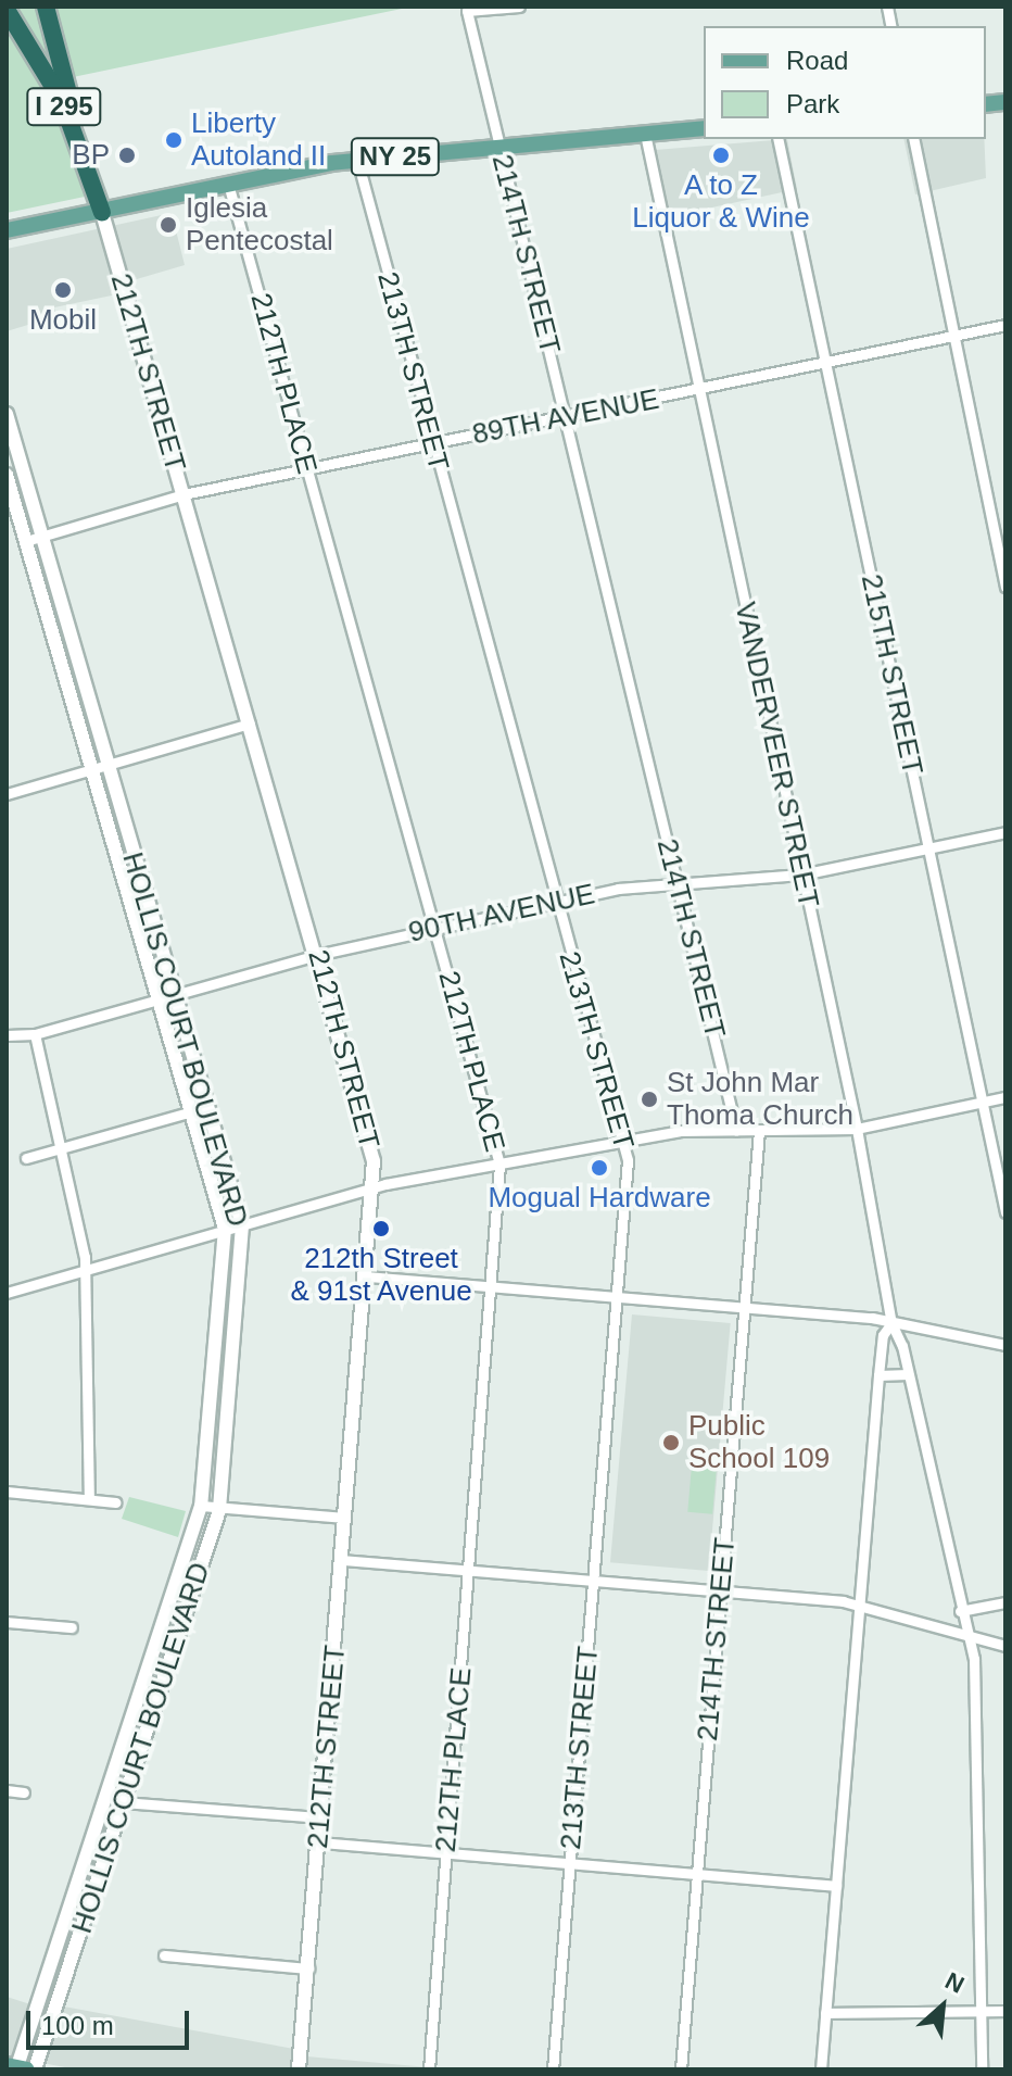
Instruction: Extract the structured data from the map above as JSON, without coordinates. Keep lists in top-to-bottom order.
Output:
{
  "streets": {
    "highway": ["I 295"],
    "main road": ["NY 25", "212TH STREET", "HOLLIS COURT BOULEVARD"],
    "street": [
      "214TH STREET",
      "213TH STREET",
      "212TH PLACE",
      "89TH AVENUE",
      "215TH STREET",
      "VANDERVEER STREET",
      "90TH AVENUE"
    ]
  },
  "crossings": [
    ["I 295", "NY 25"],
    ["I 295", "212TH STREET"],
    ["NY 25", "214TH STREET"],
    ["NY 25", "213TH STREET"],
    ["NY 25", "212TH STREET"],
    ["NY 25", "212TH PLACE"],
    ["NY 25", "VANDERVEER STREET"],
    ["214TH STREET", "89TH AVENUE"],
    ["214TH STREET", "90TH AVENUE"],
    ["213TH STREET", "89TH AVENUE"],
    ["213TH STREET", "90TH AVENUE"],
    ["212TH STREET", "89TH AVENUE"],
    ["212TH STREET", "90TH AVENUE"],
    ["212TH PLACE", "89TH AVENUE"],
    ["212TH PLACE", "90TH AVENUE"],
    ["89TH AVENUE", "215TH STREET"],
    ["89TH AVENUE", "VANDERVEER STREET"],
    ["89TH AVENUE", "HOLLIS COURT BOULEVARD"],
    ["215TH STREET", "90TH AVENUE"],
    ["VANDERVEER STREET", "90TH AVENUE"],
    ["90TH AVENUE", "HOLLIS COURT BOULEVARD"]
  ],
  "places": [
    "Liberty Autoland II",
    "BP",
    "A to Z Liquor & Wine",
    "Iglesia Pentecostal",
    "Mobil",
    "St John Mar Thoma Church",
    "Mogual Hardware",
    "212th Street & 91st Avenue",
    "Public School 109"
  ],
  "legend": ["Road", "Park"],
  "scale_bar": "100 m",
  "north": "top right"
}
